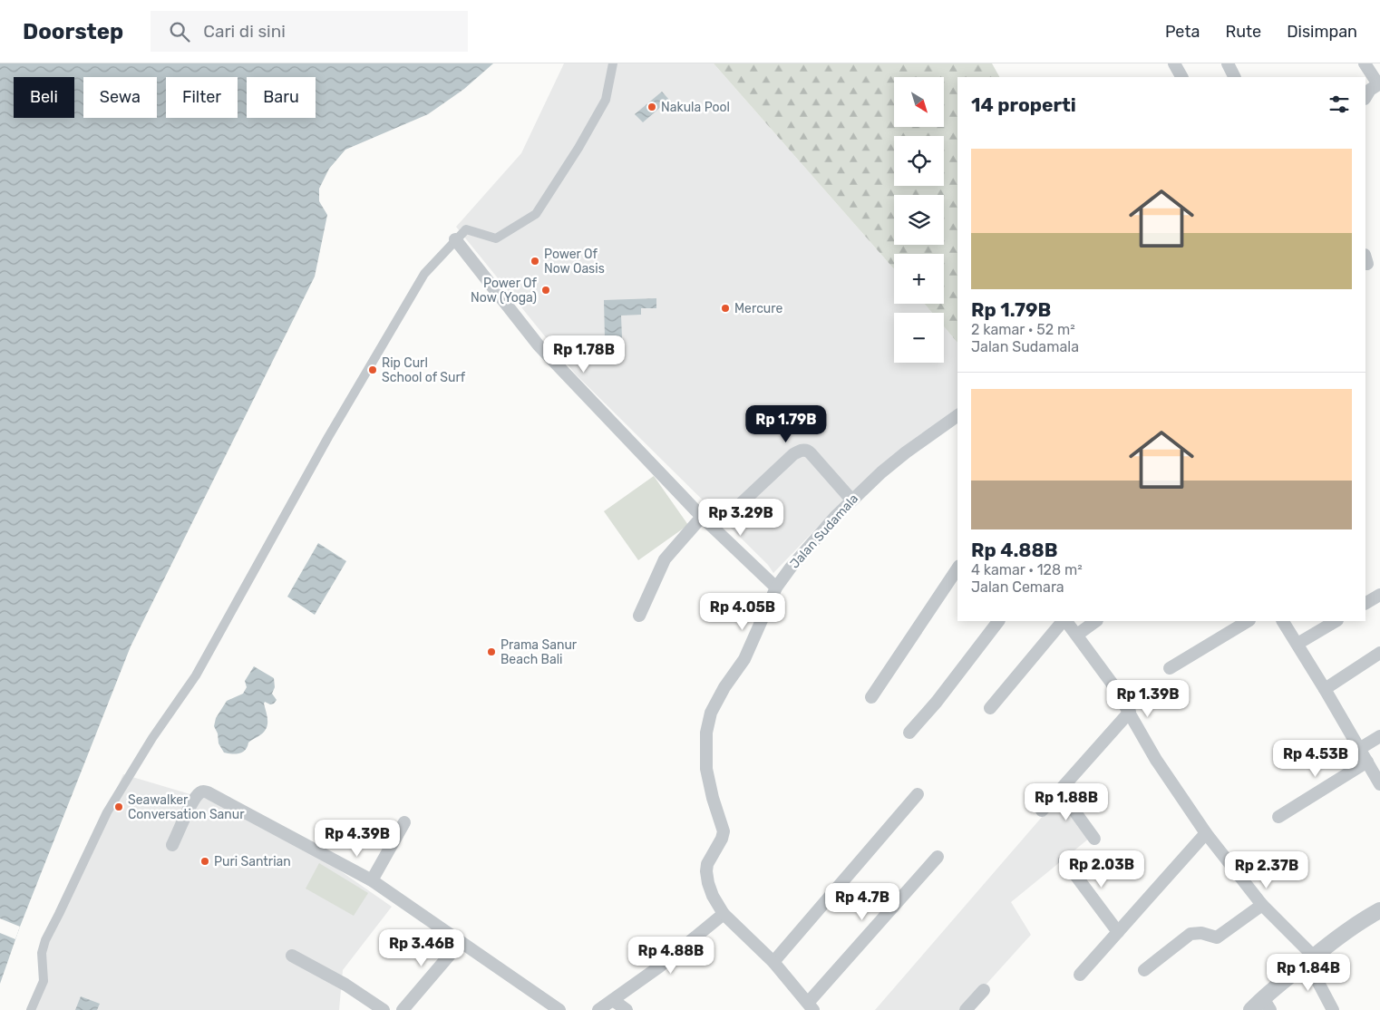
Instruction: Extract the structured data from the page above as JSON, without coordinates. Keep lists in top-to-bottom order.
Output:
{
  "streets": {
    "street": ["Jalan Sudamala"]
  },
  "places": [
    "Nakula Pool",
    "Power Of Now Oasis",
    "Power Of Now (Yoga)",
    "Mercure",
    "Rip Curl School of Surf",
    "Prama Sanur Beach Bali",
    "Seawalker Conversation Sanur",
    "Puri Santrian"
  ],
  "north": "bottom right",
  "page": {
    "header": "Doorstep",
    "search": "Cari di sini",
    "nav": ["Peta", "Rute", "Disimpan"],
    "map_buttons": ["+", "−"],
    "chip": [
      "Beli",
      "Sewa",
      "Filter",
      "Baru"
    ],
    "heading": "14 properti",
    "list": [
      {
        "name": "Rp 1.79B",
        "note": "2 kamar · 52 m² · Jalan Sudamala"
      },
      {
        "name": "Rp 4.88B",
        "note": "4 kamar · 128 m² · Jalan Cemara"
      }
    ],
    "price": [
      "Rp 1.78B",
      "Rp 1.79B",
      "Rp 3.29B",
      "Rp 4.05B",
      "Rp 1.39B",
      "Rp 4.53B",
      "Rp 1.88B",
      "Rp 4.39B",
      "Rp 2.03B",
      "Rp 2.37B",
      "Rp 4.7B",
      "Rp 3.46B",
      "Rp 4.88B",
      "Rp 1.84B"
    ]
  }
}
